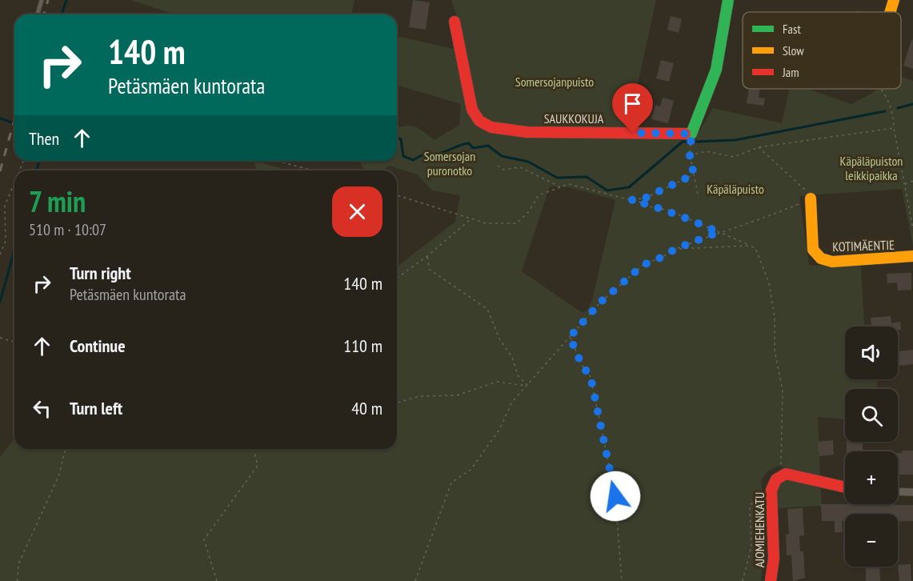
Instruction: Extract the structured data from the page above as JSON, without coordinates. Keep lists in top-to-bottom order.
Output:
{
  "streets": {
    "street": ["SAUKKOKUJA", "KOTIMÄENTIE", "AJOMIEHENKATU"]
  },
  "parks": [
    "Somersojanpuisto",
    "Somersojan puronotko",
    "Käpäläpuiston leikkipaikka",
    "Käpäläpuisto"
  ],
  "legend": ["Fast", "Slow", "Jam"],
  "page": {
    "turn": ["140 m", "Petäsmäen kuntorata"],
    "then": "Then",
    "heading": ["7 min", "510 m · 10:07"],
    "list": [
      {
        "name": "Turn right",
        "note": "Petäsmäen kuntorata",
        "value": "140 m"
      },
      {
        "name": "Continue",
        "value": "110 m"
      },
      {
        "name": "Turn left",
        "value": "40 m"
      }
    ],
    "map_buttons": ["+", "−"]
  }
}
